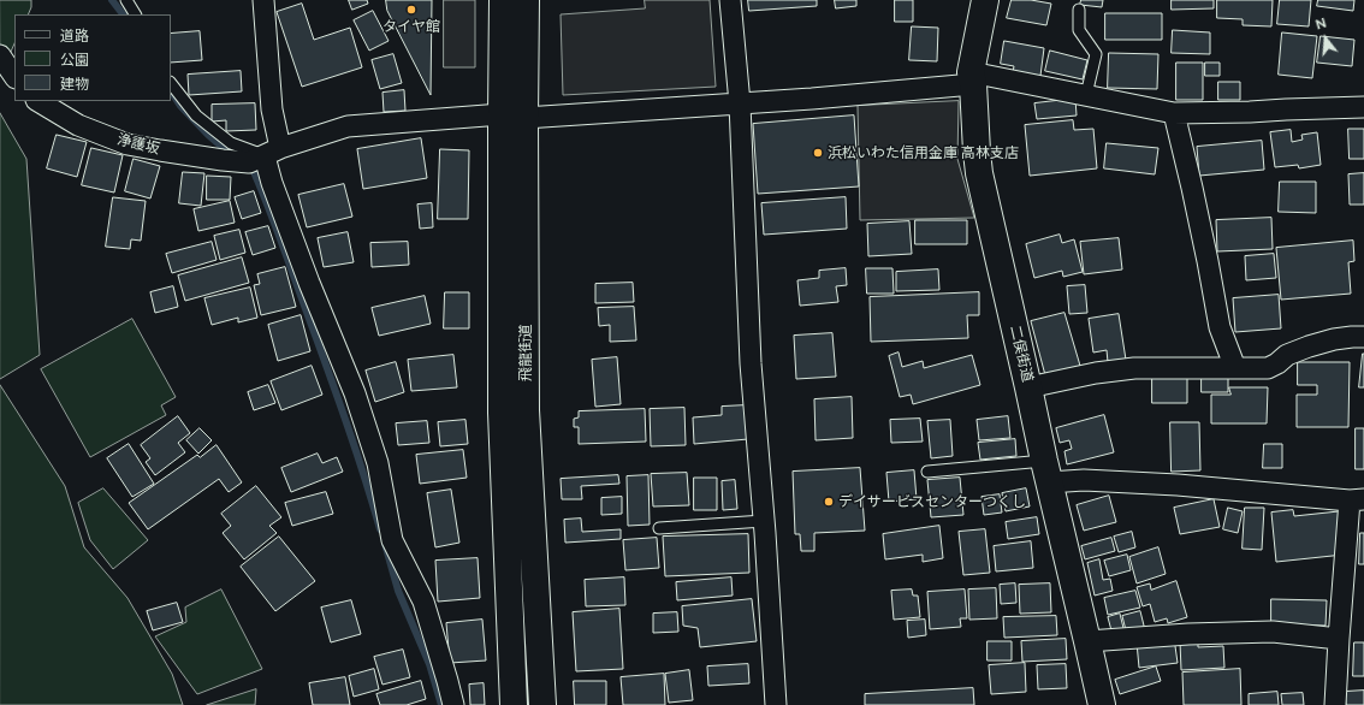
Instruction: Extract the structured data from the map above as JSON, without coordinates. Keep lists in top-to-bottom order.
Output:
{
  "streets": {
    "main road": ["飛龍街道", "二俣街道"],
    "street": ["浄護坂"]
  },
  "places": ["タイヤ館", "浜松いわた信用金庫 高林支店", "デイサービスセンターつくし"],
  "legend": ["道路", "公園", "建物"],
  "north": "top"
}
